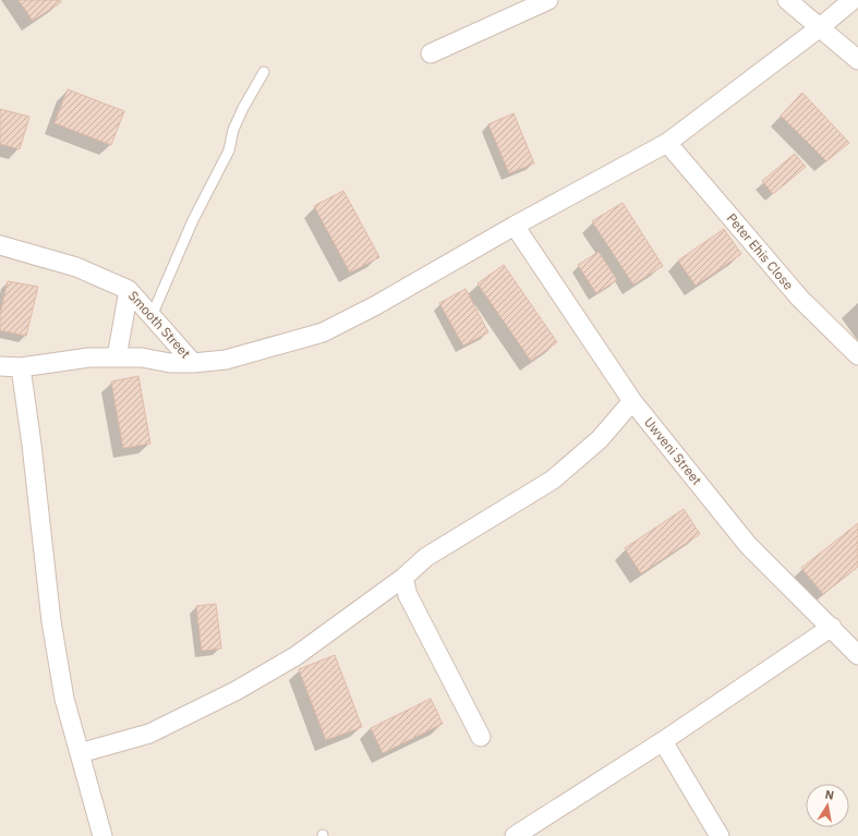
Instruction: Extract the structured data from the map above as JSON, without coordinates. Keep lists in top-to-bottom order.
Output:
{
  "streets": {
    "street": ["Peter Ehis Close", "Smooth Street", "Uwveni Street"]
  },
  "north": "top"
}
